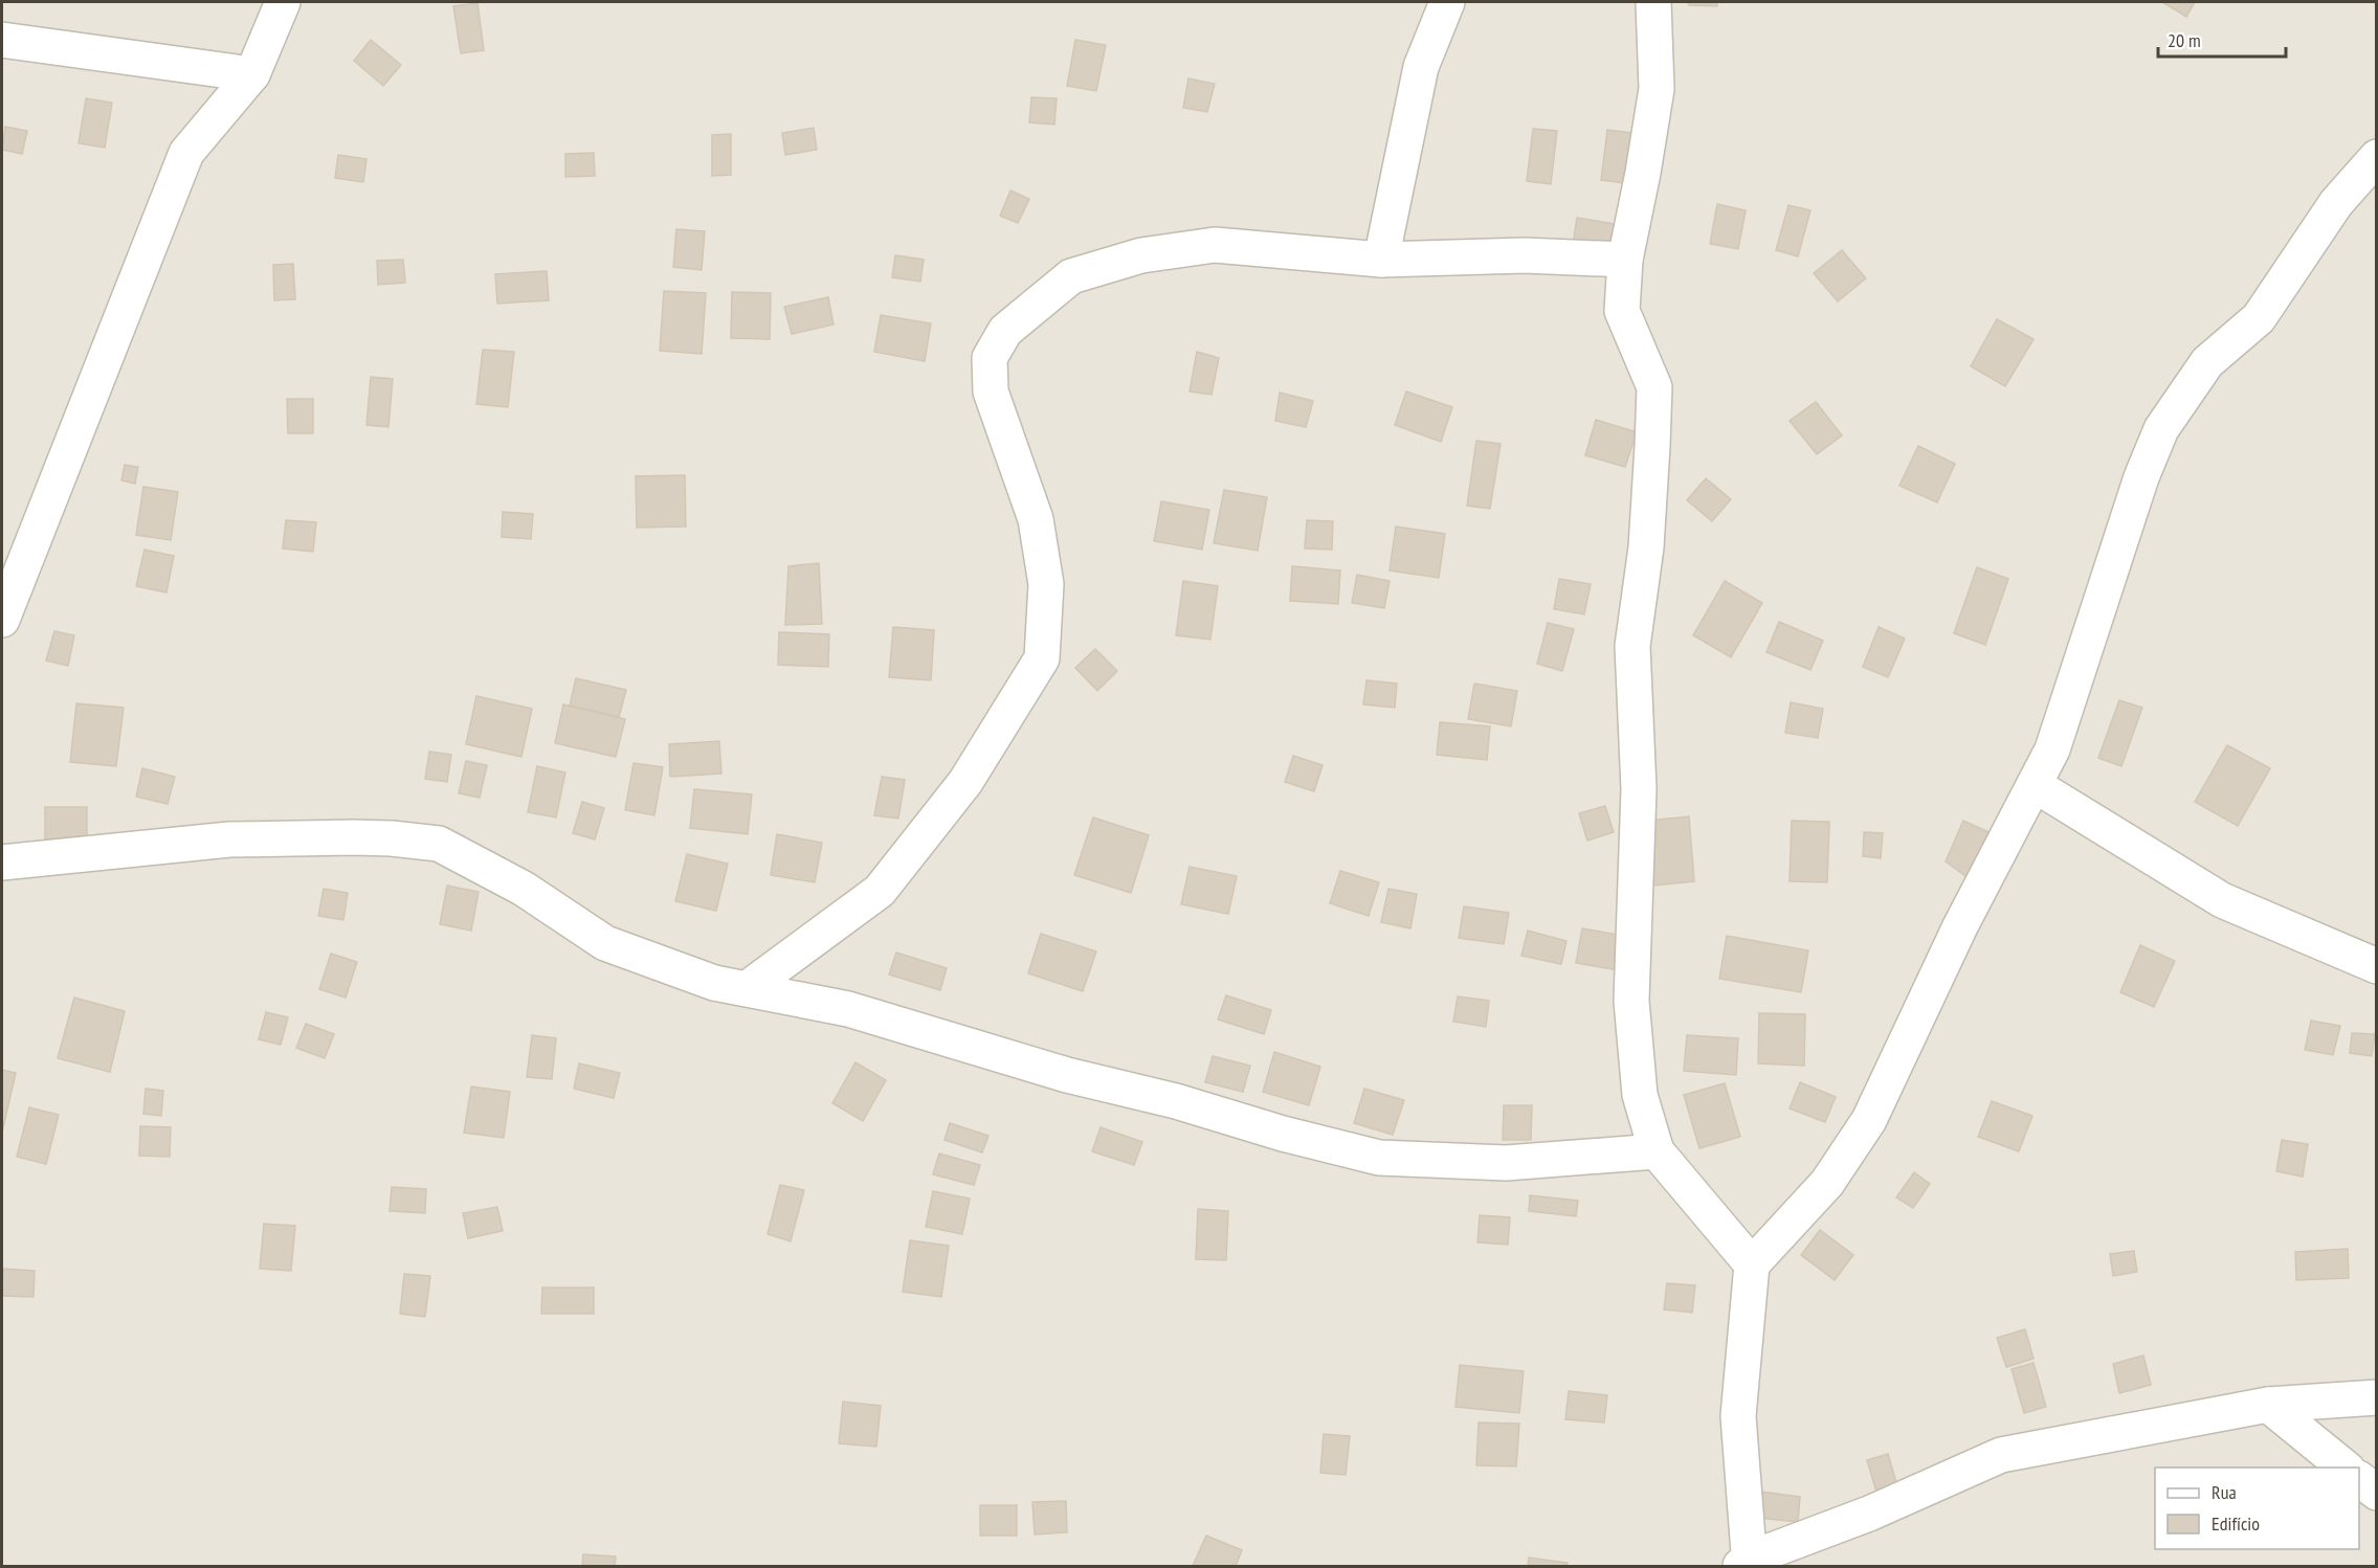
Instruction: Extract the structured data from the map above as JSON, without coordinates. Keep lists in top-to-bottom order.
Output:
{
  "legend": ["Rua", "Edifício"],
  "scale_bar": "20 m"
}
